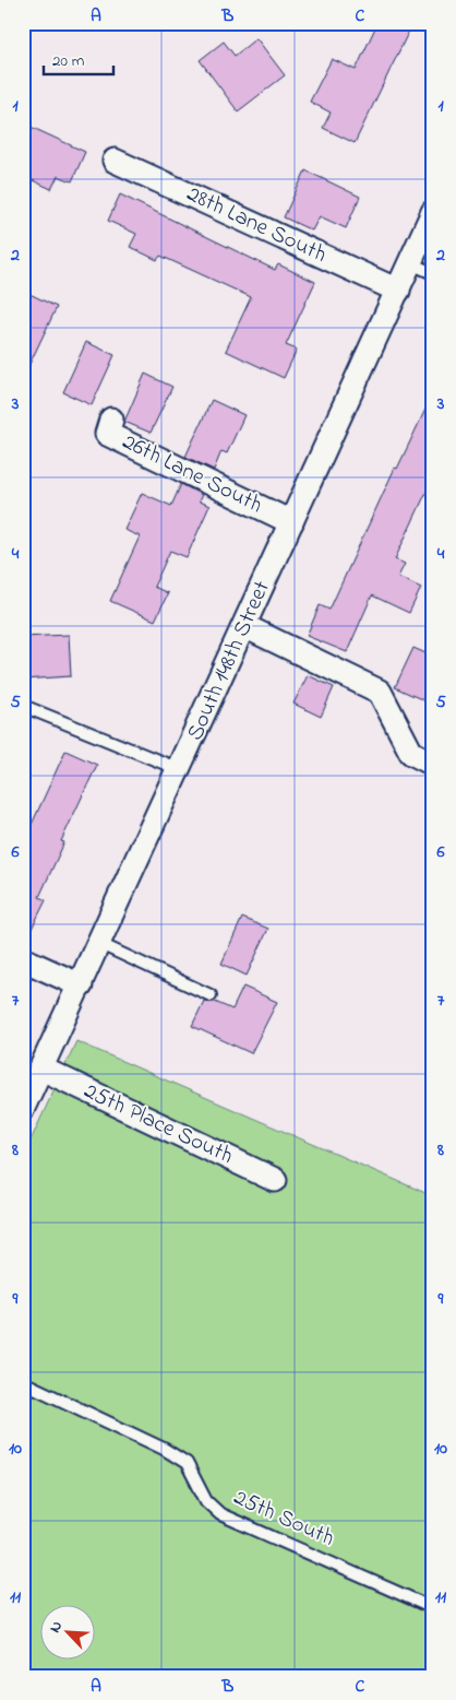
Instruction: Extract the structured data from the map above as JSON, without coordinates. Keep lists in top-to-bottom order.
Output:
{
  "streets": {
    "street": [
      "28th Lane South",
      "26th Lane South",
      "South 148th Street",
      "25th Place South"
    ],
    "lane": ["25th South"]
  },
  "crossings": [
    ["28th Lane South", "South 148th Street"],
    ["26th Lane South", "South 148th Street"],
    ["South 148th Street", "25th Place South"]
  ],
  "scale_bar": "20 m",
  "north": "top left",
  "grid": {
    "columns": ["A", "B", "C"],
    "rows": [
      "1",
      "2",
      "3",
      "4",
      "5",
      "6",
      "7",
      "8",
      "9",
      "10",
      "11"
    ]
  }
}
